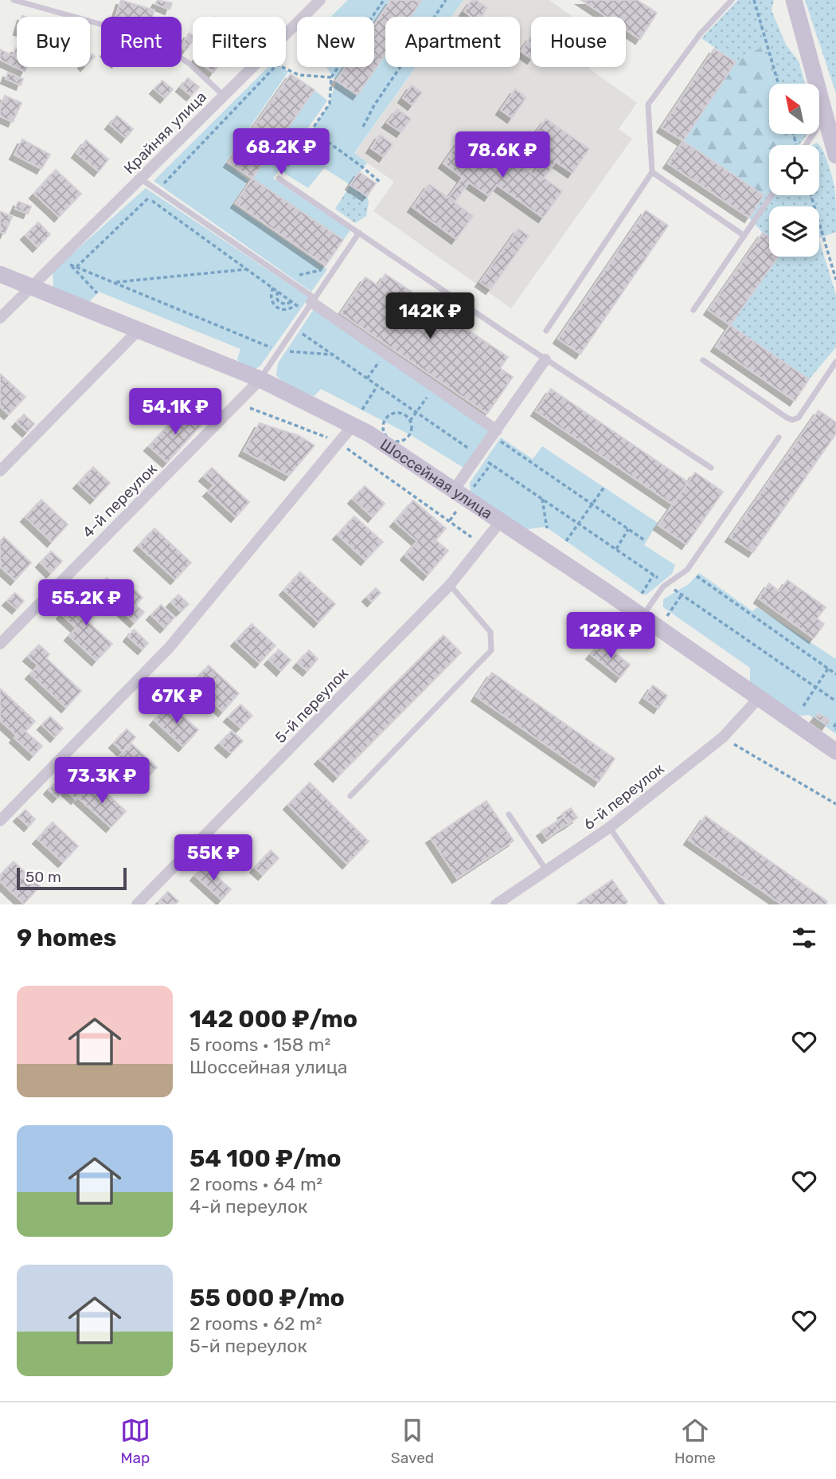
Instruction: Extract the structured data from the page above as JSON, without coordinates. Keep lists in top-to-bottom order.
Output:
{
  "streets": {
    "main road": ["Шоссейная улица"],
    "street": [
      "Крайняя улица",
      "4-й переулок",
      "5-й переулок",
      "6-й переулок"
    ]
  },
  "crossings": [
    ["Крайняя улица", "Шоссейная улица"],
    ["Шоссейная улица", "4-й переулок"],
    ["Шоссейная улица", "5-й переулок"],
    ["Шоссейная улица", "6-й переулок"]
  ],
  "scale_bar": "50 m",
  "north": "top left",
  "page": {
    "chip": [
      "Buy",
      "Rent",
      "Filters",
      "New",
      "Apartment",
      "House"
    ],
    "price": [
      "68.2K ₽",
      "78.6K ₽",
      "142K ₽",
      "54.1K ₽",
      "55.2K ₽",
      "128K ₽",
      "67K ₽",
      "73.3K ₽",
      "55K ₽"
    ],
    "scale": "50 m",
    "heading": "9 homes",
    "list": [
      {
        "name": "142 000 ₽/mo",
        "note": "5 rooms · 158 m² · Шоссейная улица"
      },
      {
        "name": "54 100 ₽/mo",
        "note": "2 rooms · 64 m² · 4-й переулок"
      },
      {
        "name": "55 000 ₽/mo",
        "note": "2 rooms · 62 m² · 5-й переулок"
      }
    ],
    "tabs": ["Map", "Saved", "Home"]
  }
}
